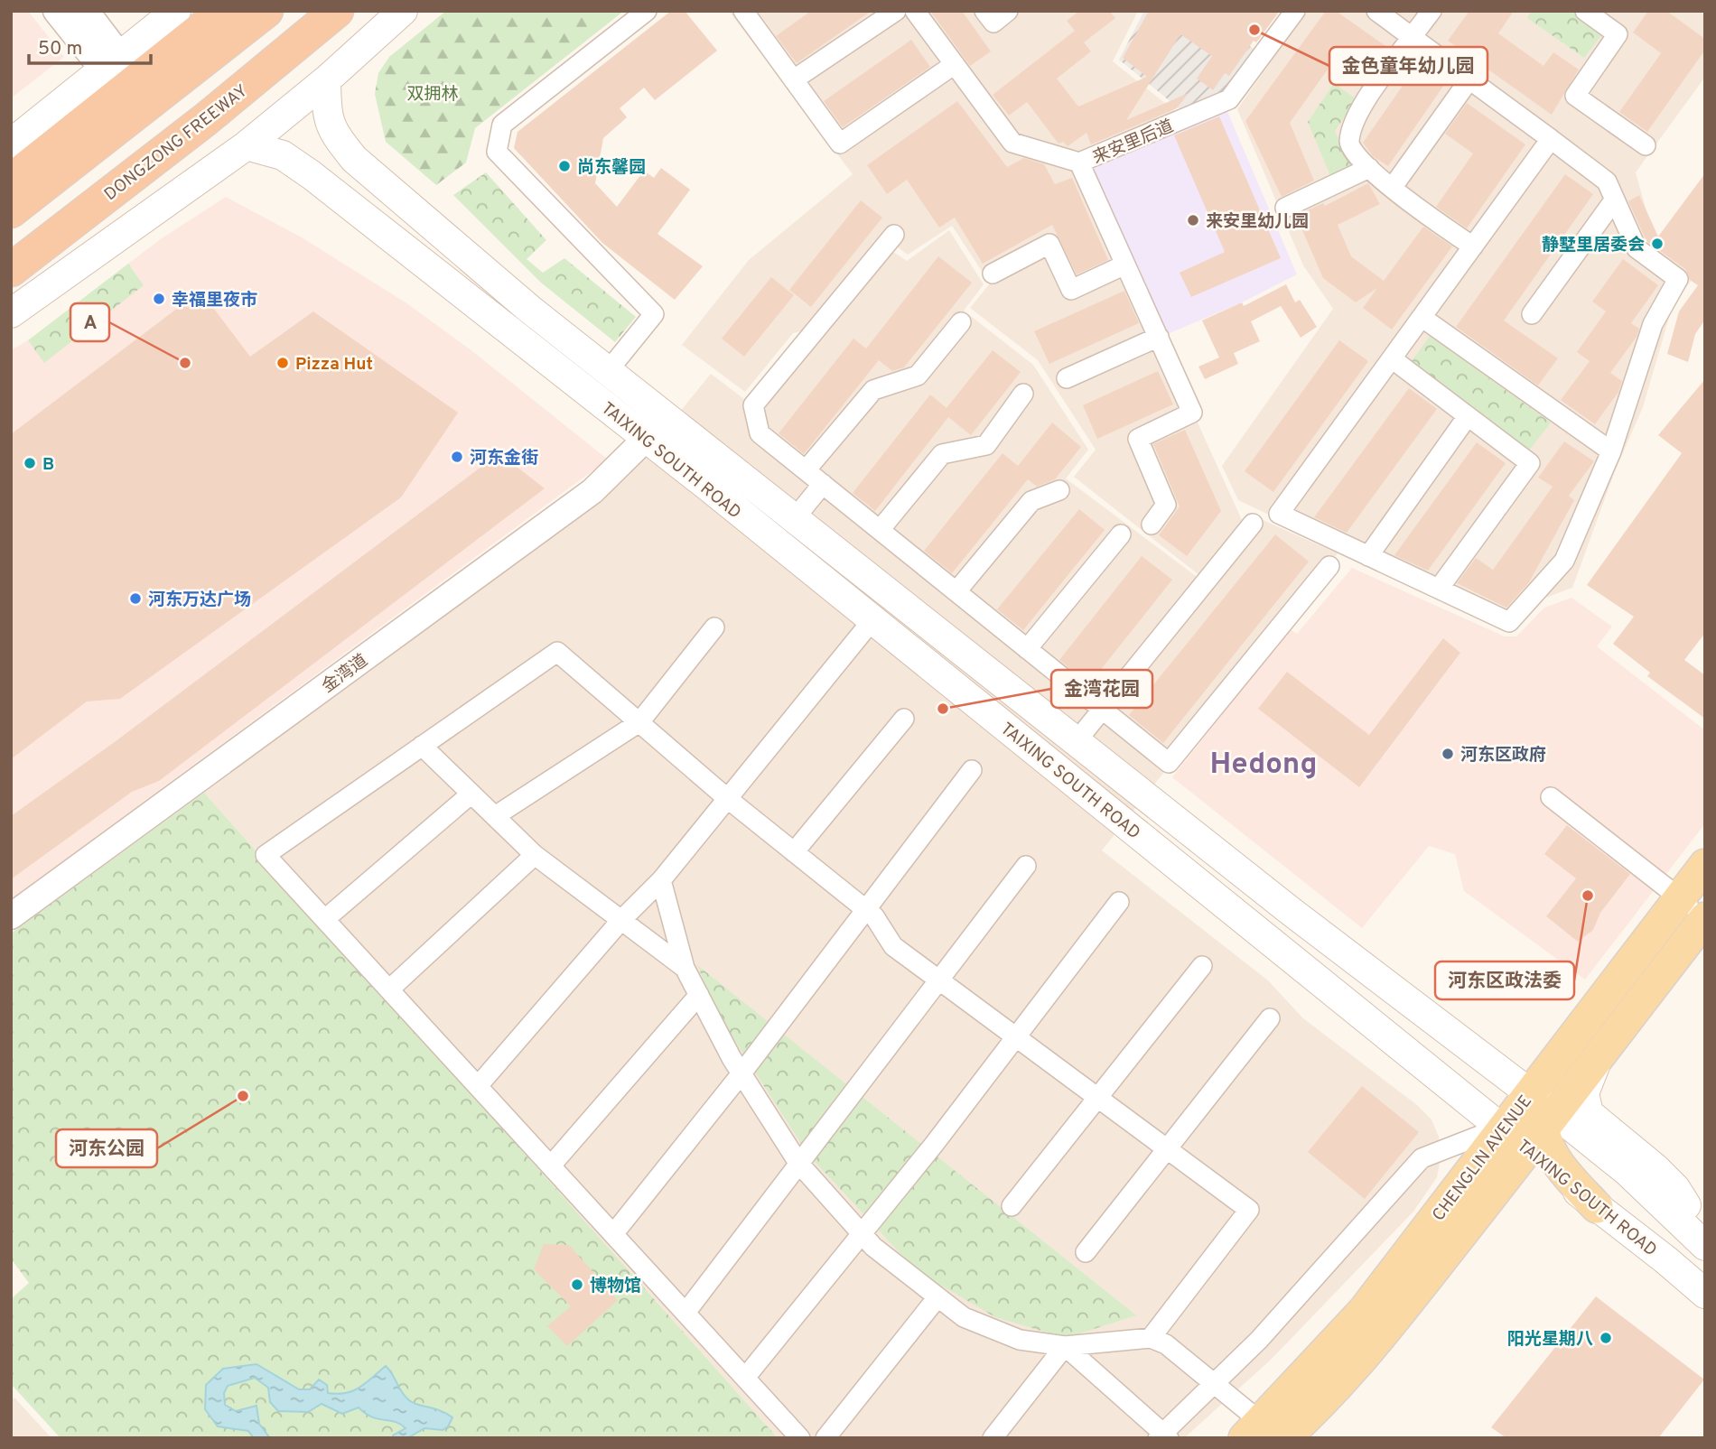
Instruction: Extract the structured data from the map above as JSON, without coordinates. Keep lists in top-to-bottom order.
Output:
{
  "streets": {
    "highway": ["DONGZONG FREEWAY"],
    "main road": ["TAIXING SOUTH ROAD", "CHENGLIN AVENUE"],
    "street": ["来安里后道", "金湾道"]
  },
  "crossings": [
    ["TAIXING SOUTH ROAD", "金湾道"],
    ["TAIXING SOUTH ROAD", "CHENGLIN AVENUE"]
  ],
  "districts": ["Hedong"],
  "parks": ["双拥林"],
  "places": [
    "金色童年幼儿园",
    "尚东馨园",
    "来安里幼儿园",
    "静墅里居委会",
    "幸福里夜市",
    "A",
    "Pizza Hut",
    "河东金街",
    "B",
    "河东万达广场",
    "金湾花园",
    "河东区政府",
    "河东区政法委",
    "河东公园",
    "博物馆",
    "阳光星期八"
  ],
  "scale_bar": "50 m"
}
